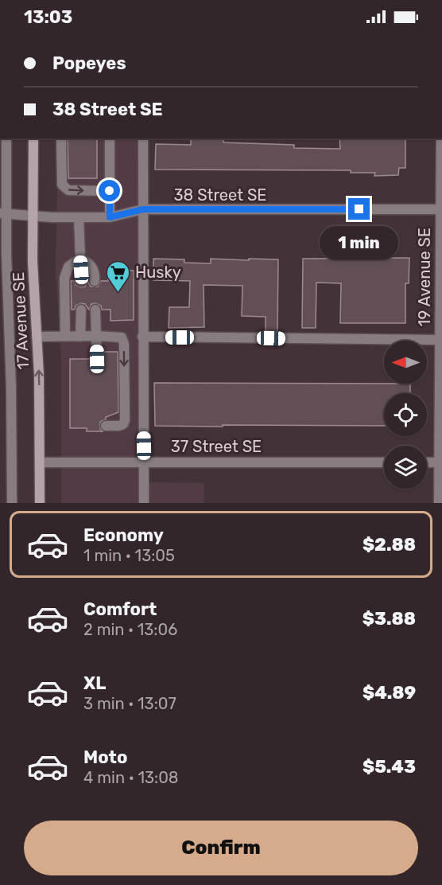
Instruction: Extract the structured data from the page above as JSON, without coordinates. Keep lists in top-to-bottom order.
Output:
{
  "streets": {
    "main road": ["17 Avenue SE"],
    "street": ["38 Street SE", "19 Avenue SE", "37 Street SE"]
  },
  "crossings": [
    ["38 Street SE", "19 Avenue SE"],
    ["38 Street SE", "17 Avenue SE"],
    ["17 Avenue SE", "37 Street SE"]
  ],
  "places": {
    "supermarket": ["Husky"]
  },
  "north": "left",
  "page": {
    "status": "13:03",
    "banner": ["Popeyes", "38 Street SE"],
    "bubble": "1 min",
    "list": [
      {
        "name": "Economy",
        "note": "1 min · 13:05",
        "value": "$2.88"
      },
      {
        "name": "Comfort",
        "note": "2 min · 13:06",
        "value": "$3.88"
      },
      {
        "name": "XL",
        "note": "3 min · 13:07",
        "value": "$4.89"
      },
      {
        "name": "Moto",
        "note": "4 min · 13:08",
        "value": "$5.43"
      }
    ],
    "buttons": "Confirm"
  }
}
